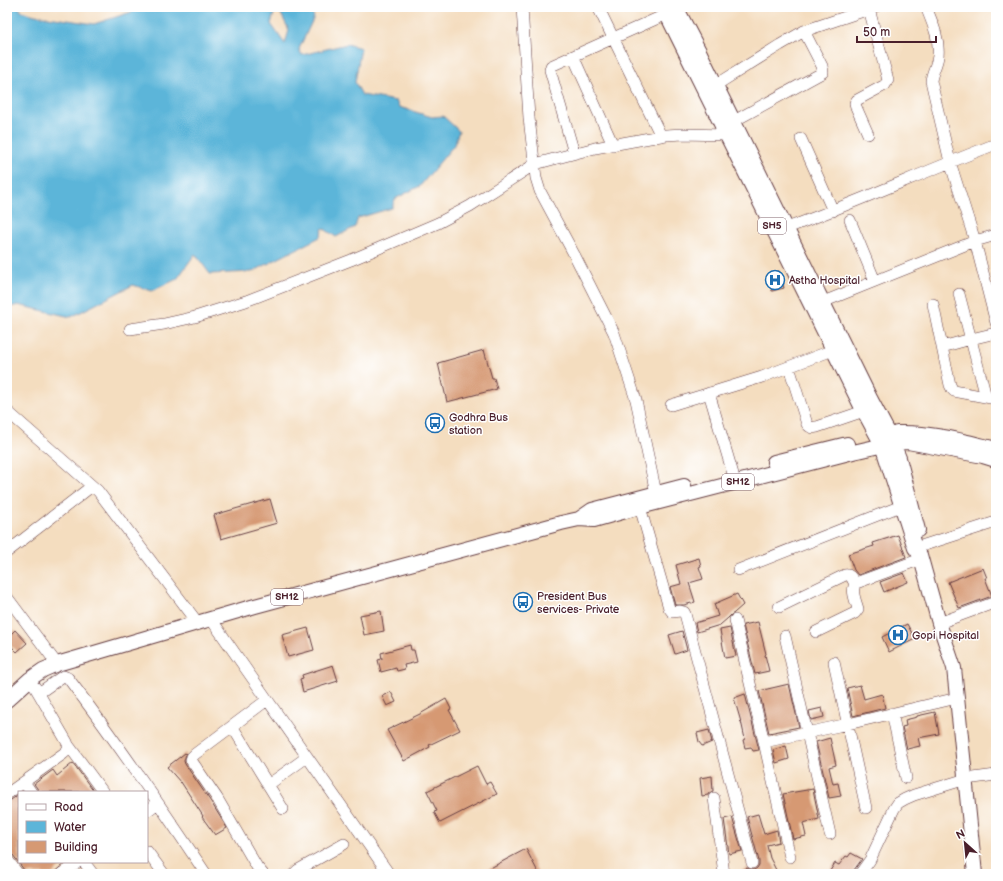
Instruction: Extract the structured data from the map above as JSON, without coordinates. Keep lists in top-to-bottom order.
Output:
{
  "streets": {
    "main road": ["SH5", "SH12"]
  },
  "crossings": [
    ["SH5", "SH12"]
  ],
  "places": {
    "hospital": ["Astha Hospital", "Gopi Hospital"],
    "bus stop": ["Godhra Bus station", "President Bus services- Private"]
  },
  "legend": ["Road", "Water", "Building"],
  "scale_bar": "50 m",
  "north": "top left"
}
